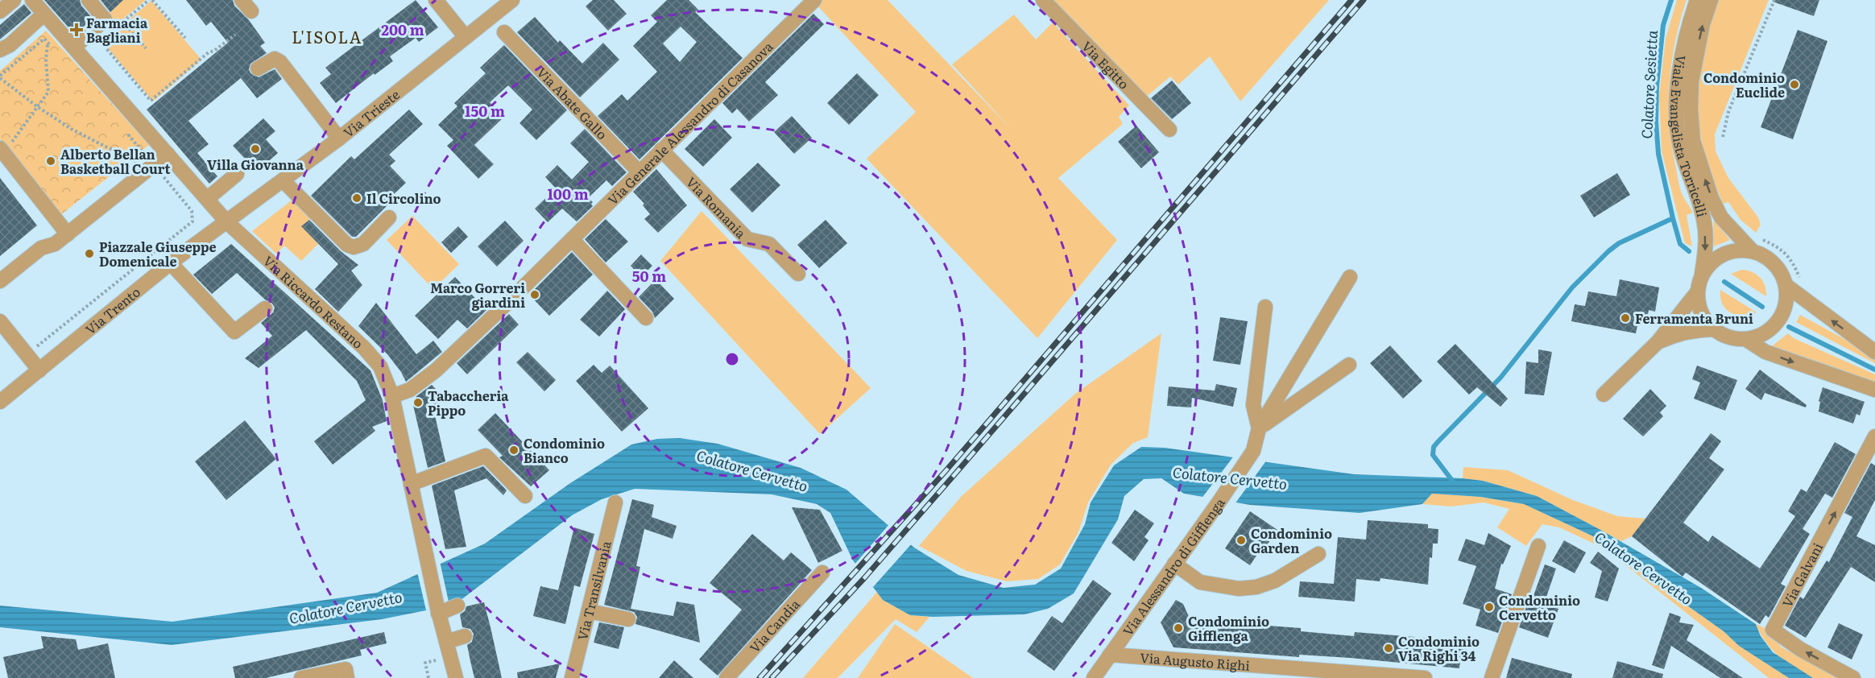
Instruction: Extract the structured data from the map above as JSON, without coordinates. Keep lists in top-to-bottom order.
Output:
{
  "streets": {
    "street": [
      "Via Egitto",
      "Via Abate Gallo",
      "Via Trieste",
      "Via Generale Alessandro di Casanova",
      "Viale Evangelista Torricelli",
      "Via Romania",
      "Via Riccardo Restano",
      "Via Trento",
      "Via Alessandro di Gifflenga",
      "Via Galvani",
      "Via Transilvania",
      "Via Candia",
      "Via Augusto Righi"
    ]
  },
  "crossings": [
    ["Via Abate Gallo", "Via Generale Alessandro di Casanova"],
    ["Via Trieste", "Via Riccardo Restano"],
    ["Via Trieste", "Via Trento"],
    ["Via Generale Alessandro di Casanova", "Via Romania"],
    ["Via Generale Alessandro di Casanova", "Via Riccardo Restano"],
    ["Via Riccardo Restano", "Via Trento"],
    ["Via Alessandro di Gifflenga", "Via Augusto Righi"]
  ],
  "districts": ["L'ISOLA"],
  "water": ["Colatore Sesietta", "Colatore Cervetto"],
  "places": {
    "health": ["Farmacia Bagliani"],
    "other": [
      "Condominio Euclide",
      "Villa Giovanna",
      "Alberto Bellan Basketball Court",
      "Il Circolino",
      "Piazzale Giuseppe Domenicale",
      "Marco Gorreri giardini",
      "Ferramenta Bruni",
      "Tabaccheria Pippo",
      "Condominio Bianco",
      "Condominio Garden",
      "Condominio Cervetto",
      "Condominio Gifflenga",
      "Condominio Via Righi 34"
    ]
  },
  "rings": [
    "200 m",
    "150 m",
    "100 m",
    "50 m"
  ]
}
